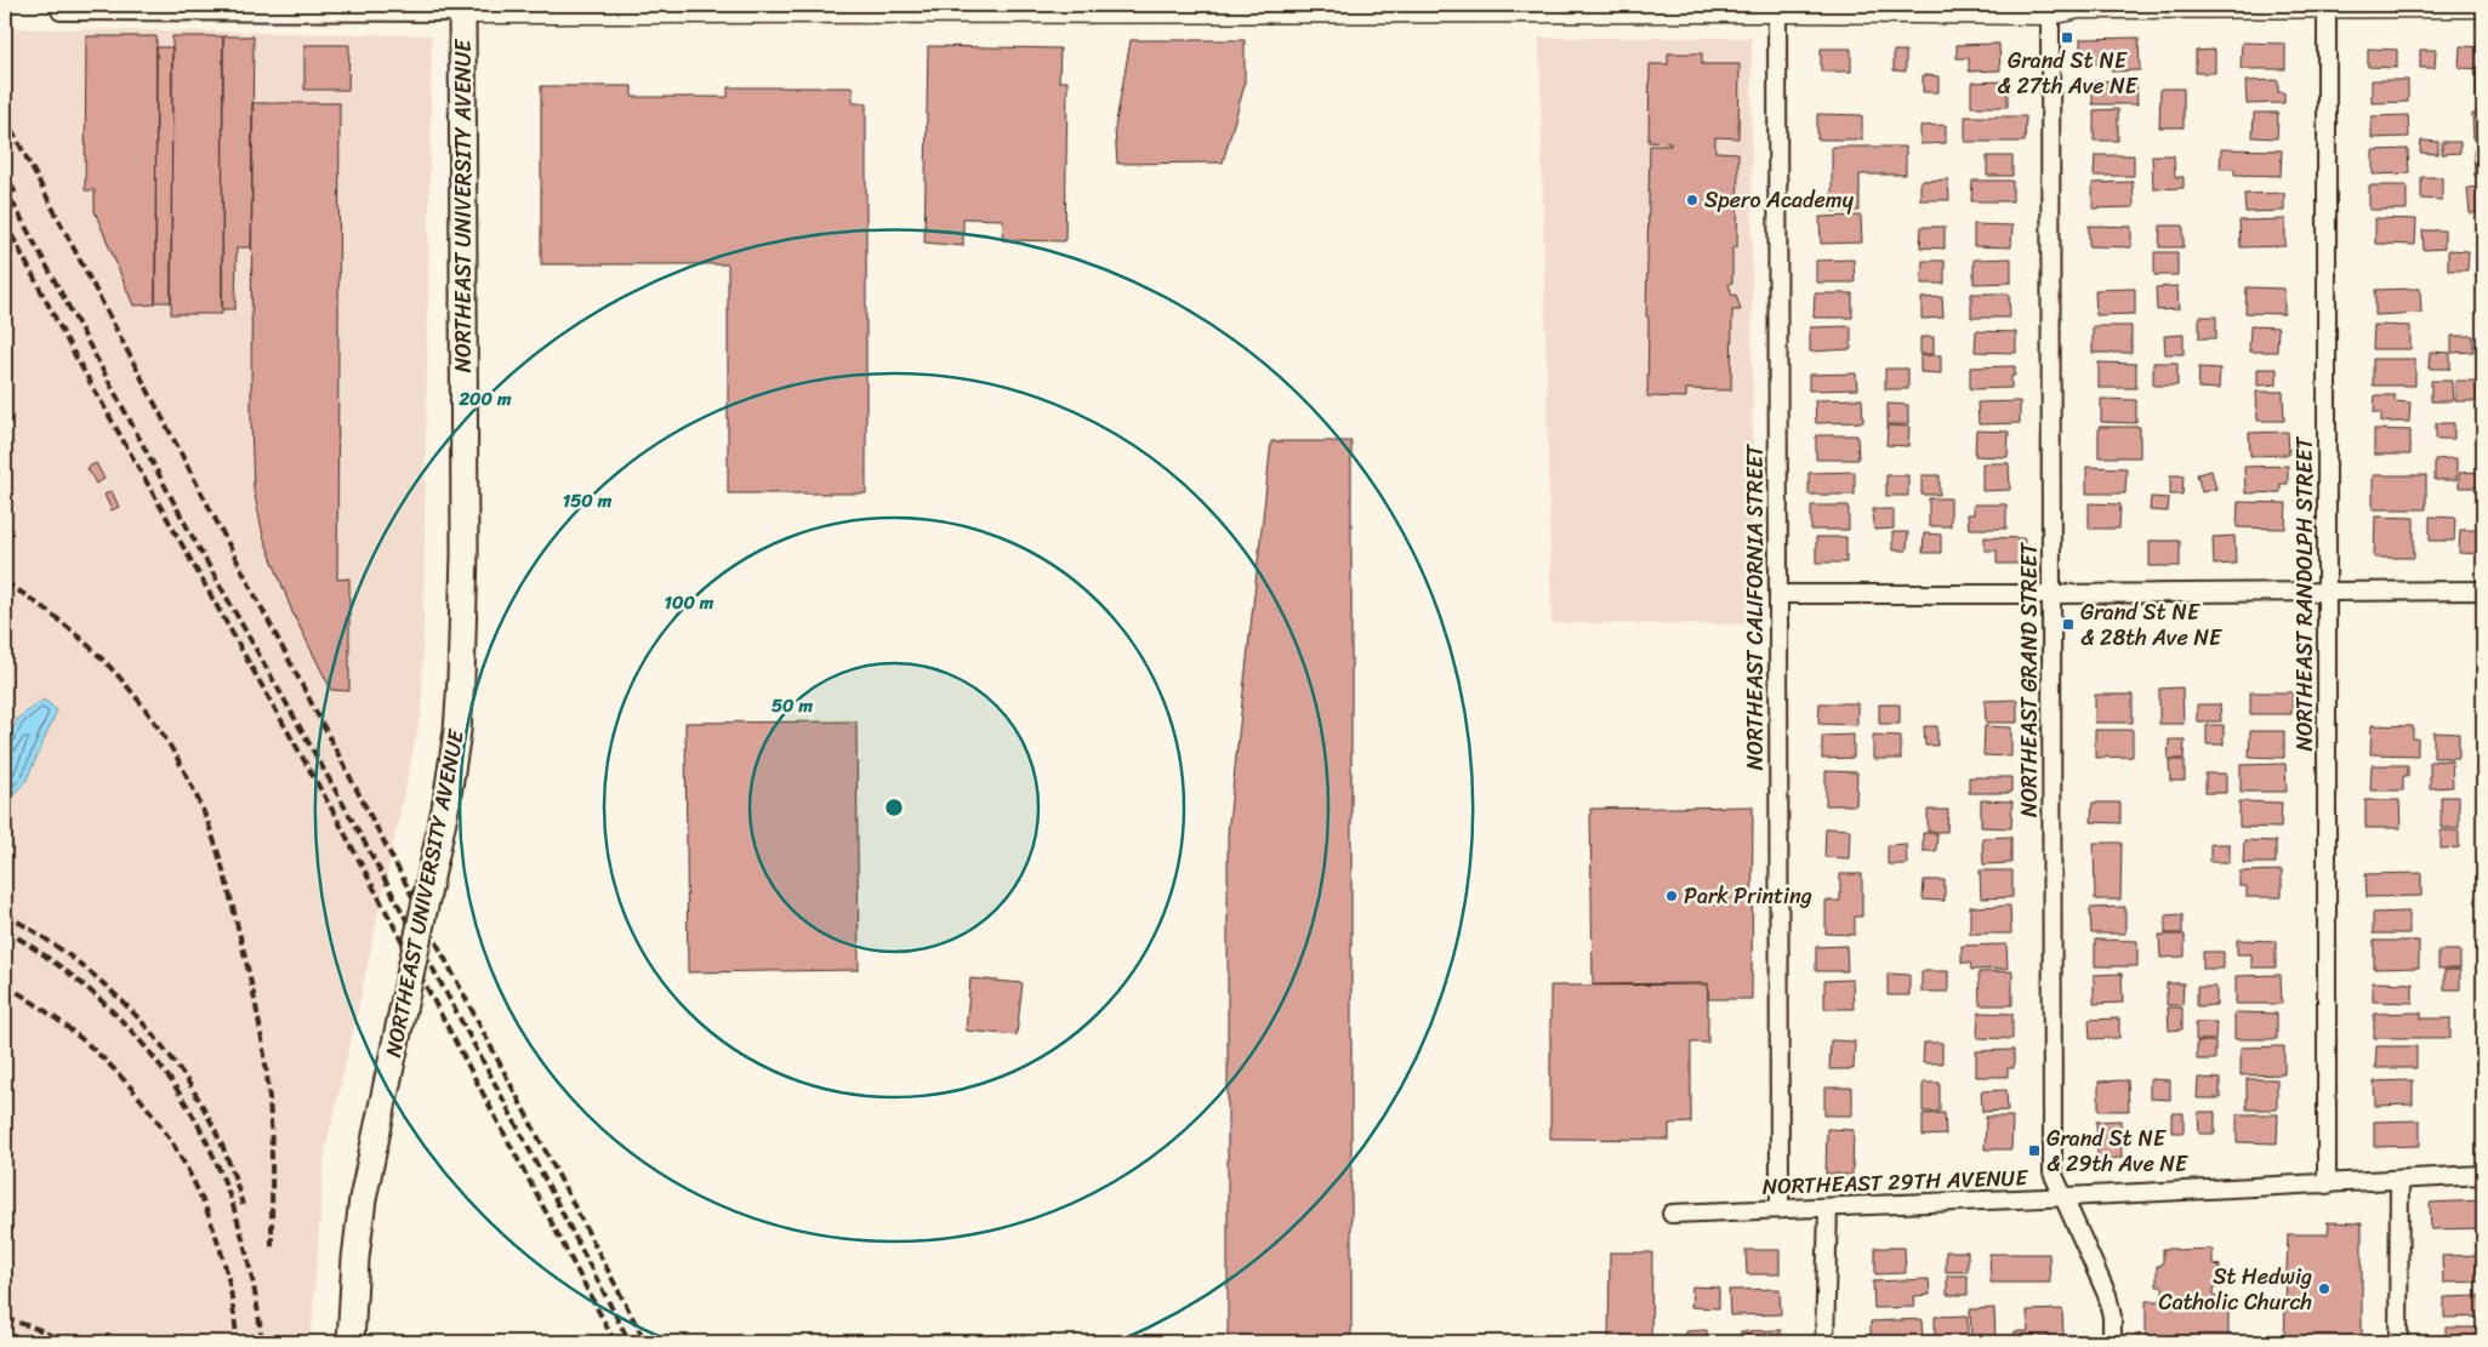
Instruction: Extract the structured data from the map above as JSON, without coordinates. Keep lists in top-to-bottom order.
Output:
{
  "streets": {
    "main road": ["NORTHEAST UNIVERSITY AVENUE"],
    "street": [
      "NORTHEAST RANDOLPH STREET",
      "NORTHEAST CALIFORNIA STREET",
      "NORTHEAST GRAND STREET",
      "NORTHEAST 29TH AVENUE"
    ]
  },
  "crossings": [
    ["NORTHEAST RANDOLPH STREET", "NORTHEAST 29TH AVENUE"],
    ["NORTHEAST CALIFORNIA STREET", "NORTHEAST 29TH AVENUE"],
    ["NORTHEAST GRAND STREET", "NORTHEAST 29TH AVENUE"]
  ],
  "places": {
    "transit": ["Grand St NE & 27th Ave NE", "Grand St NE & 28th Ave NE", "Grand St NE & 29th Ave NE"],
    "other": ["Spero Academy", "Park Printing", "St Hedwig Catholic Church"]
  },
  "rings": [
    "200 m",
    "150 m",
    "100 m",
    "50 m"
  ]
}
